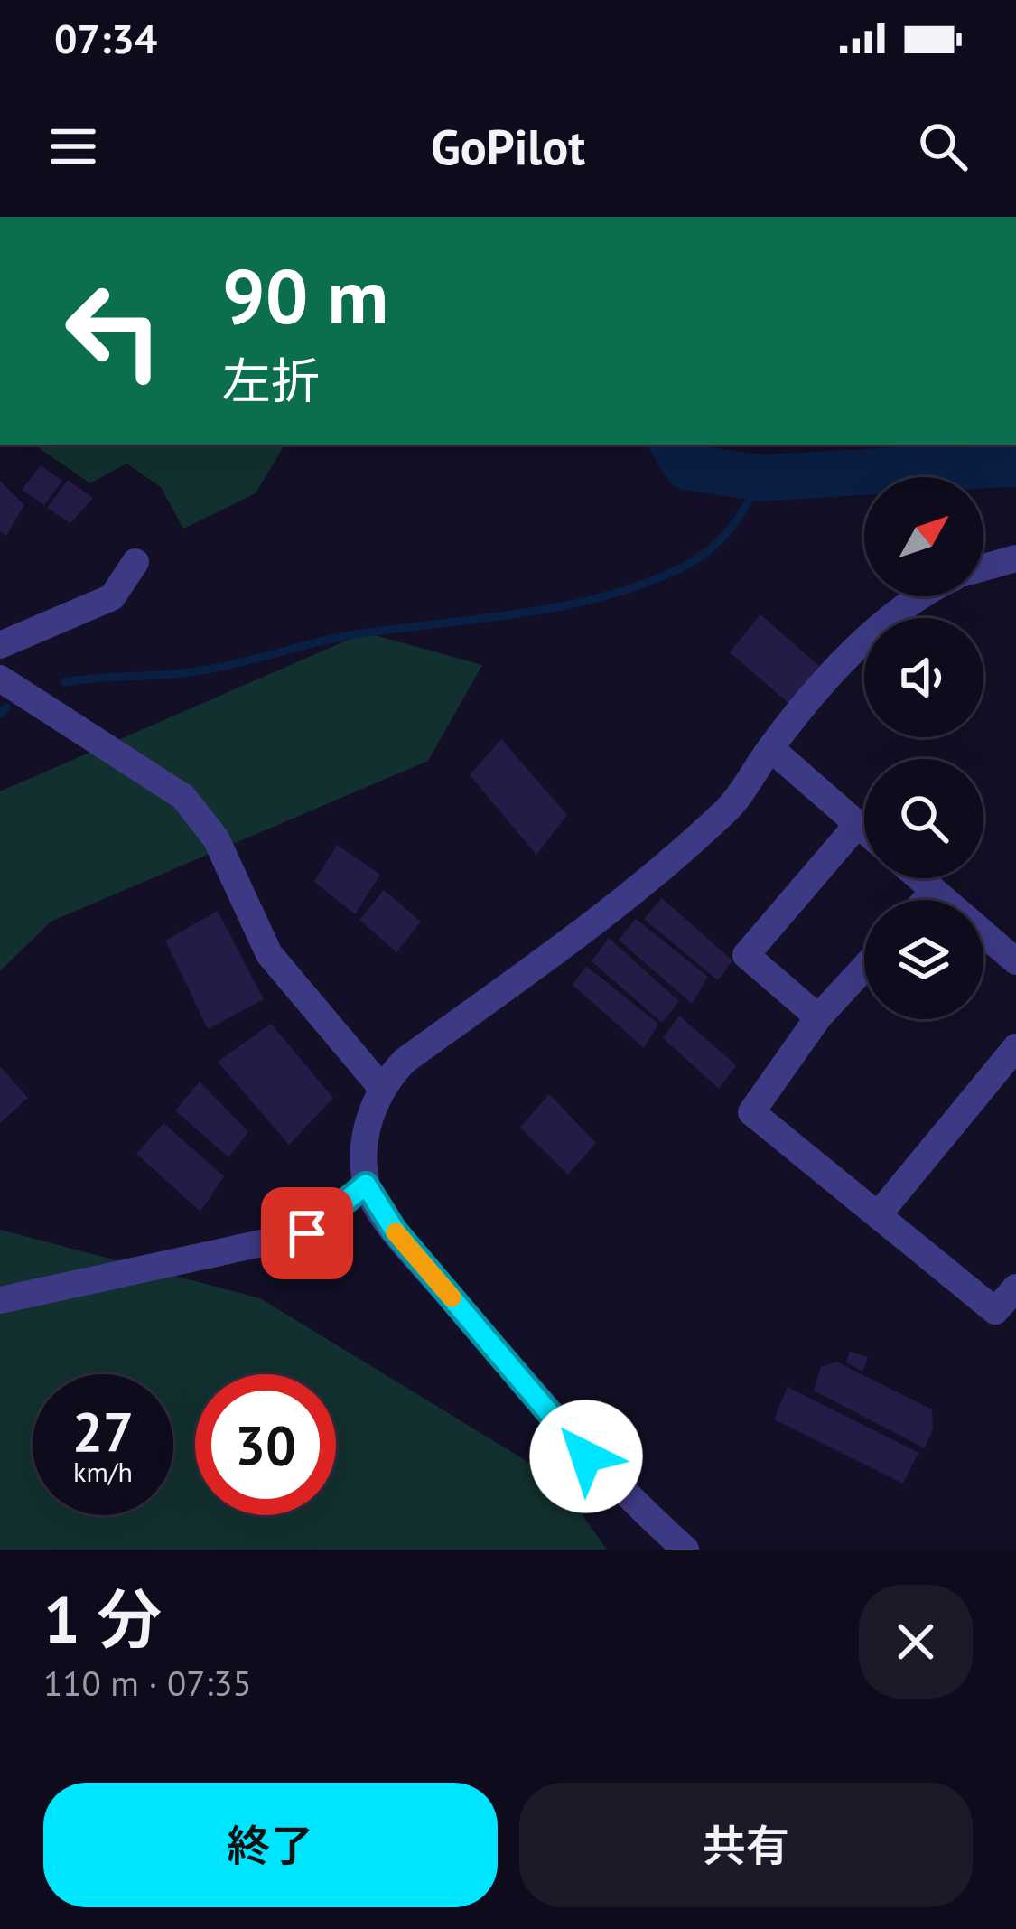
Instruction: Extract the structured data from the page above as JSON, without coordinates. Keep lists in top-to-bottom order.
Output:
{
  "north": "top right",
  "page": {
    "status": "07:34",
    "header": "GoPilot",
    "turn": ["90 m", "左折"],
    "speed": "27 km/h",
    "limit": "30",
    "heading": ["1 分", "110 m · 07:35"],
    "buttons": ["終了", "共有"]
  }
}
